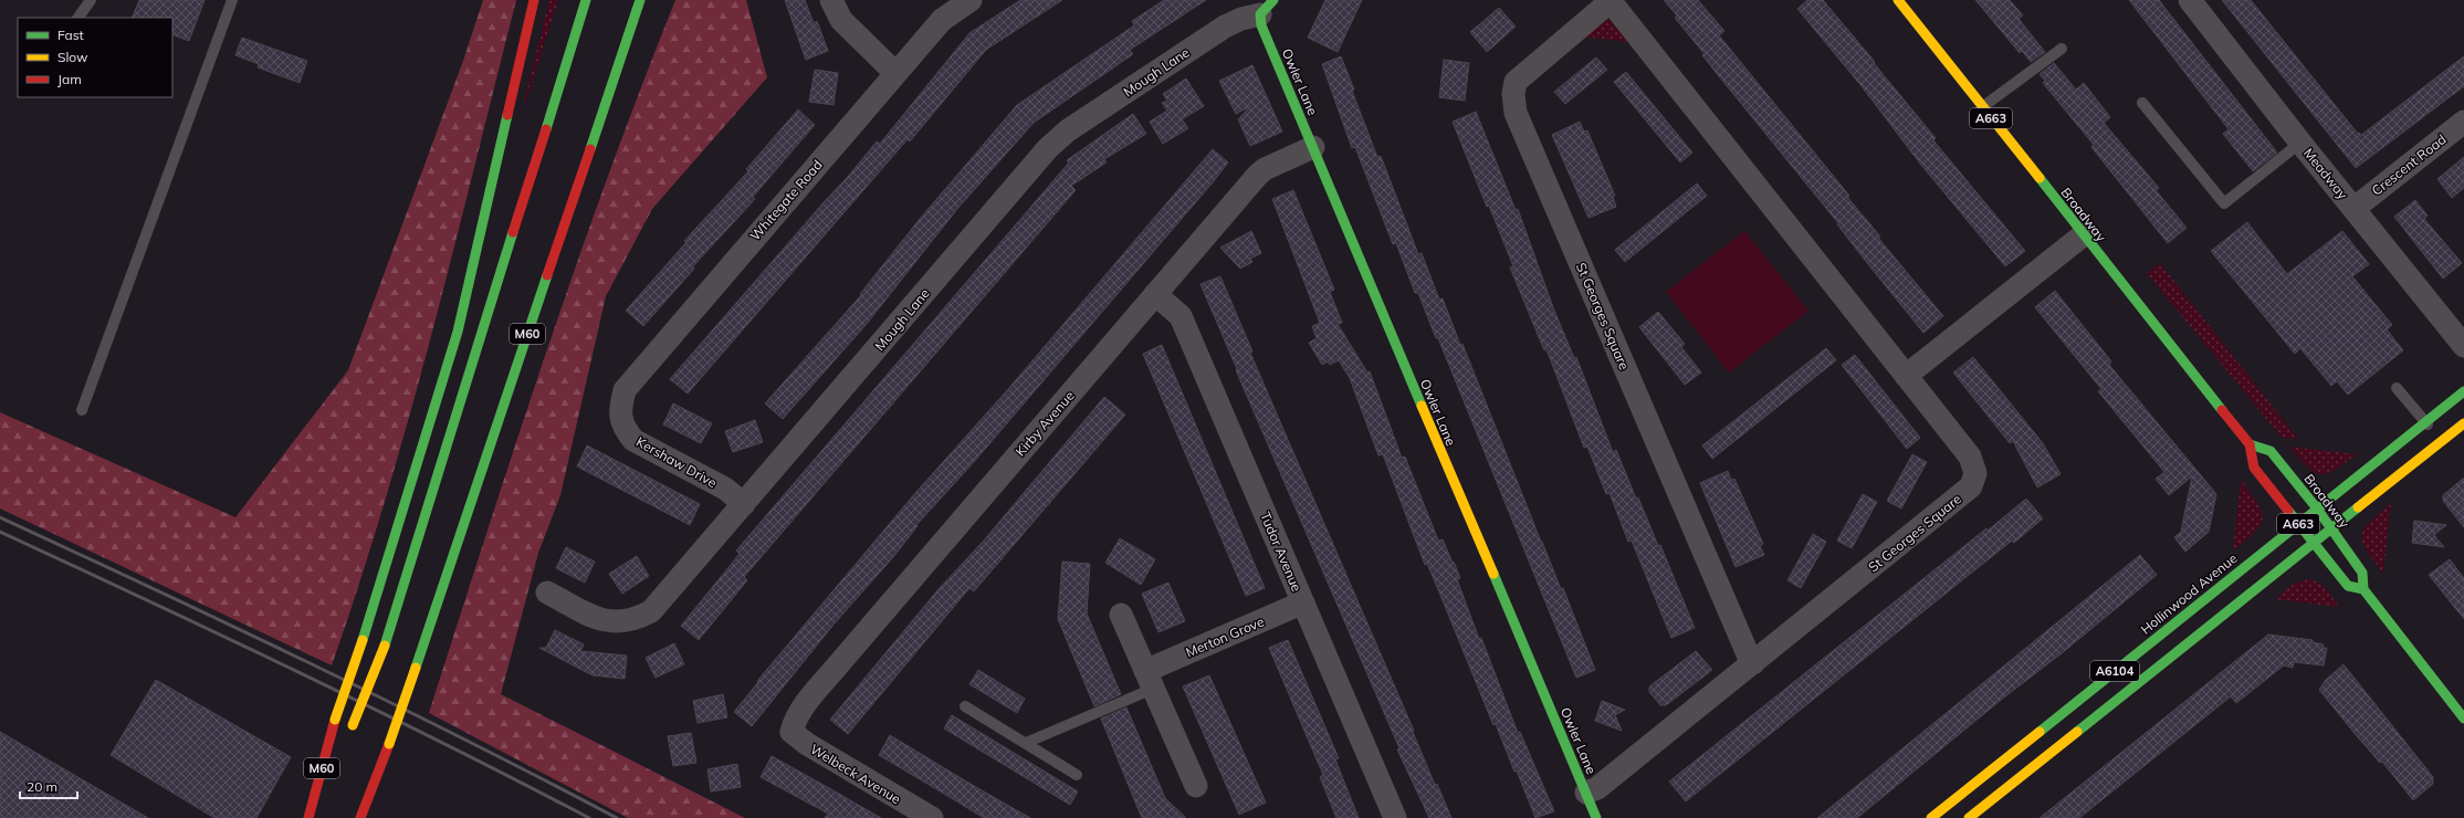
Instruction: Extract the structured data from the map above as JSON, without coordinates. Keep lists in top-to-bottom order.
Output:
{
  "streets": {
    "main road": [
      "Owler Lane",
      "A663",
      "Broadway",
      "M60",
      "Hollinwood Avenue",
      "A6104"
    ],
    "street": [
      "Mough Lane",
      "Crescent Road",
      "Meadway",
      "Whitegate Road",
      "St Georges Square",
      "Kirby Avenue",
      "Kershaw Drive",
      "Tudor Avenue",
      "Merton Grove",
      "Welbeck Avenue"
    ]
  },
  "crossings": [
    ["Mough Lane", "Owler Lane"],
    ["Mough Lane", "Kershaw Drive"],
    ["Owler Lane", "St Georges Square"],
    ["Owler Lane", "Kirby Avenue"],
    ["Crescent Road", "Meadway"],
    ["Whitegate Road", "Kershaw Drive"],
    ["Broadway", "Hollinwood Avenue"],
    ["Kirby Avenue", "Tudor Avenue"],
    ["Kirby Avenue", "Welbeck Avenue"],
    ["Tudor Avenue", "Merton Grove"]
  ],
  "legend": ["Fast", "Slow", "Jam"],
  "scale_bar": "20 m"
}
